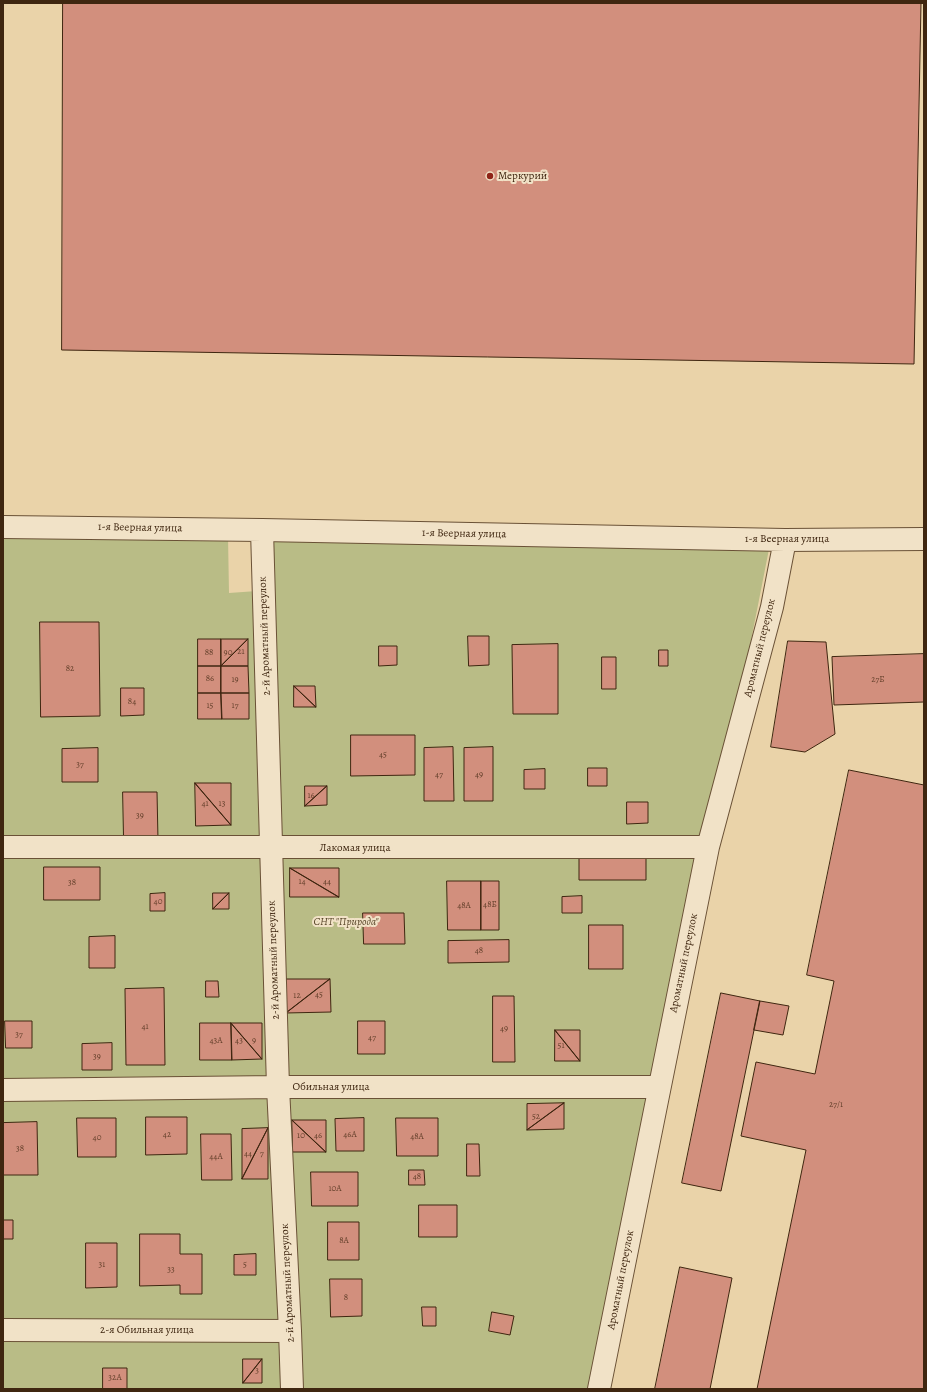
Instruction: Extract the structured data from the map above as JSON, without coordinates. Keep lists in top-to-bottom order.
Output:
{
  "streets": {
    "street": [
      "1-я Веерная улица",
      "2-й Ароматный переулок",
      "Ароматный переулок",
      "Лакомая улица",
      "Обильная улица",
      "2-я Обильная улица"
    ]
  },
  "crossings": [
    ["1-я Веерная улица", "2-й Ароматный переулок"],
    ["1-я Веерная улица", "Ароматный переулок"],
    ["2-й Ароматный переулок", "Лакомая улица"],
    ["2-й Ароматный переулок", "Обильная улица"],
    ["2-й Ароматный переулок", "2-я Обильная улица"],
    ["Ароматный переулок", "Лакомая улица"],
    ["Ароматный переулок", "Обильная улица"]
  ],
  "parks": ["СНТ \"Природа\""],
  "places": ["Меркурий"],
  "house_numbers": [
    "21",
    "88",
    "90",
    "82",
    "86",
    "19",
    "27Б",
    "84",
    "15",
    "17",
    "45",
    "37",
    "47",
    "49",
    "16",
    "41",
    "13",
    "39",
    "14",
    "44",
    "38",
    "40",
    "48Б",
    "48А",
    "48",
    "45",
    "12",
    "41",
    "49",
    "37",
    "47",
    "43А",
    "43",
    "9",
    "51",
    "39",
    "27/1",
    "52",
    "42",
    "46А",
    "10",
    "46",
    "48А",
    "40",
    "38",
    "44",
    "7",
    "44А",
    "48",
    "10А",
    "8А",
    "31",
    "5",
    "33",
    "8",
    "3",
    "32А"
  ]
}
